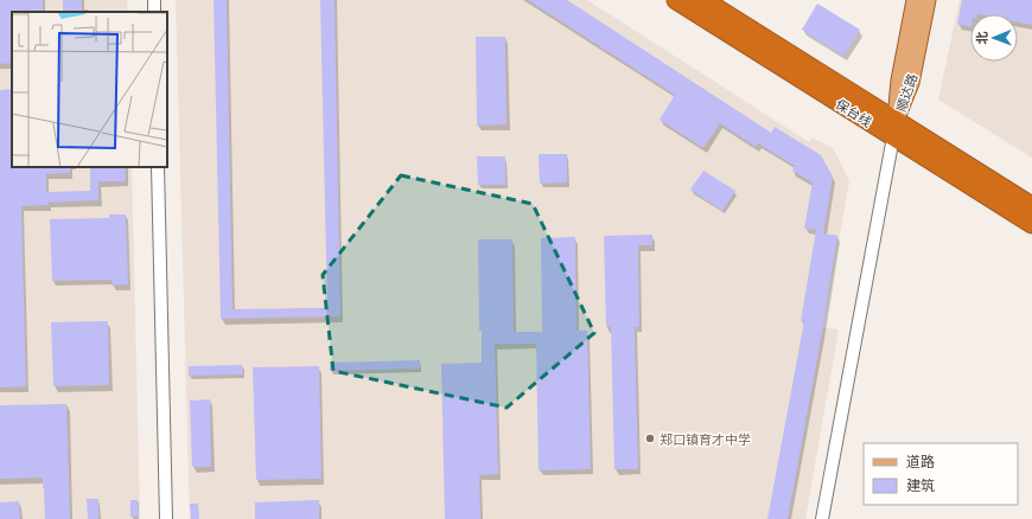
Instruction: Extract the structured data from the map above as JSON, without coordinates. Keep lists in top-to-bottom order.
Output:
{
  "streets": {
    "highway": ["保台线"],
    "main road": ["顺达路"]
  },
  "crossings": [
    ["顺达路", "保台线"]
  ],
  "places": ["郑口镇育才中学"],
  "legend": ["道路", "建筑"],
  "north": "left"
}
